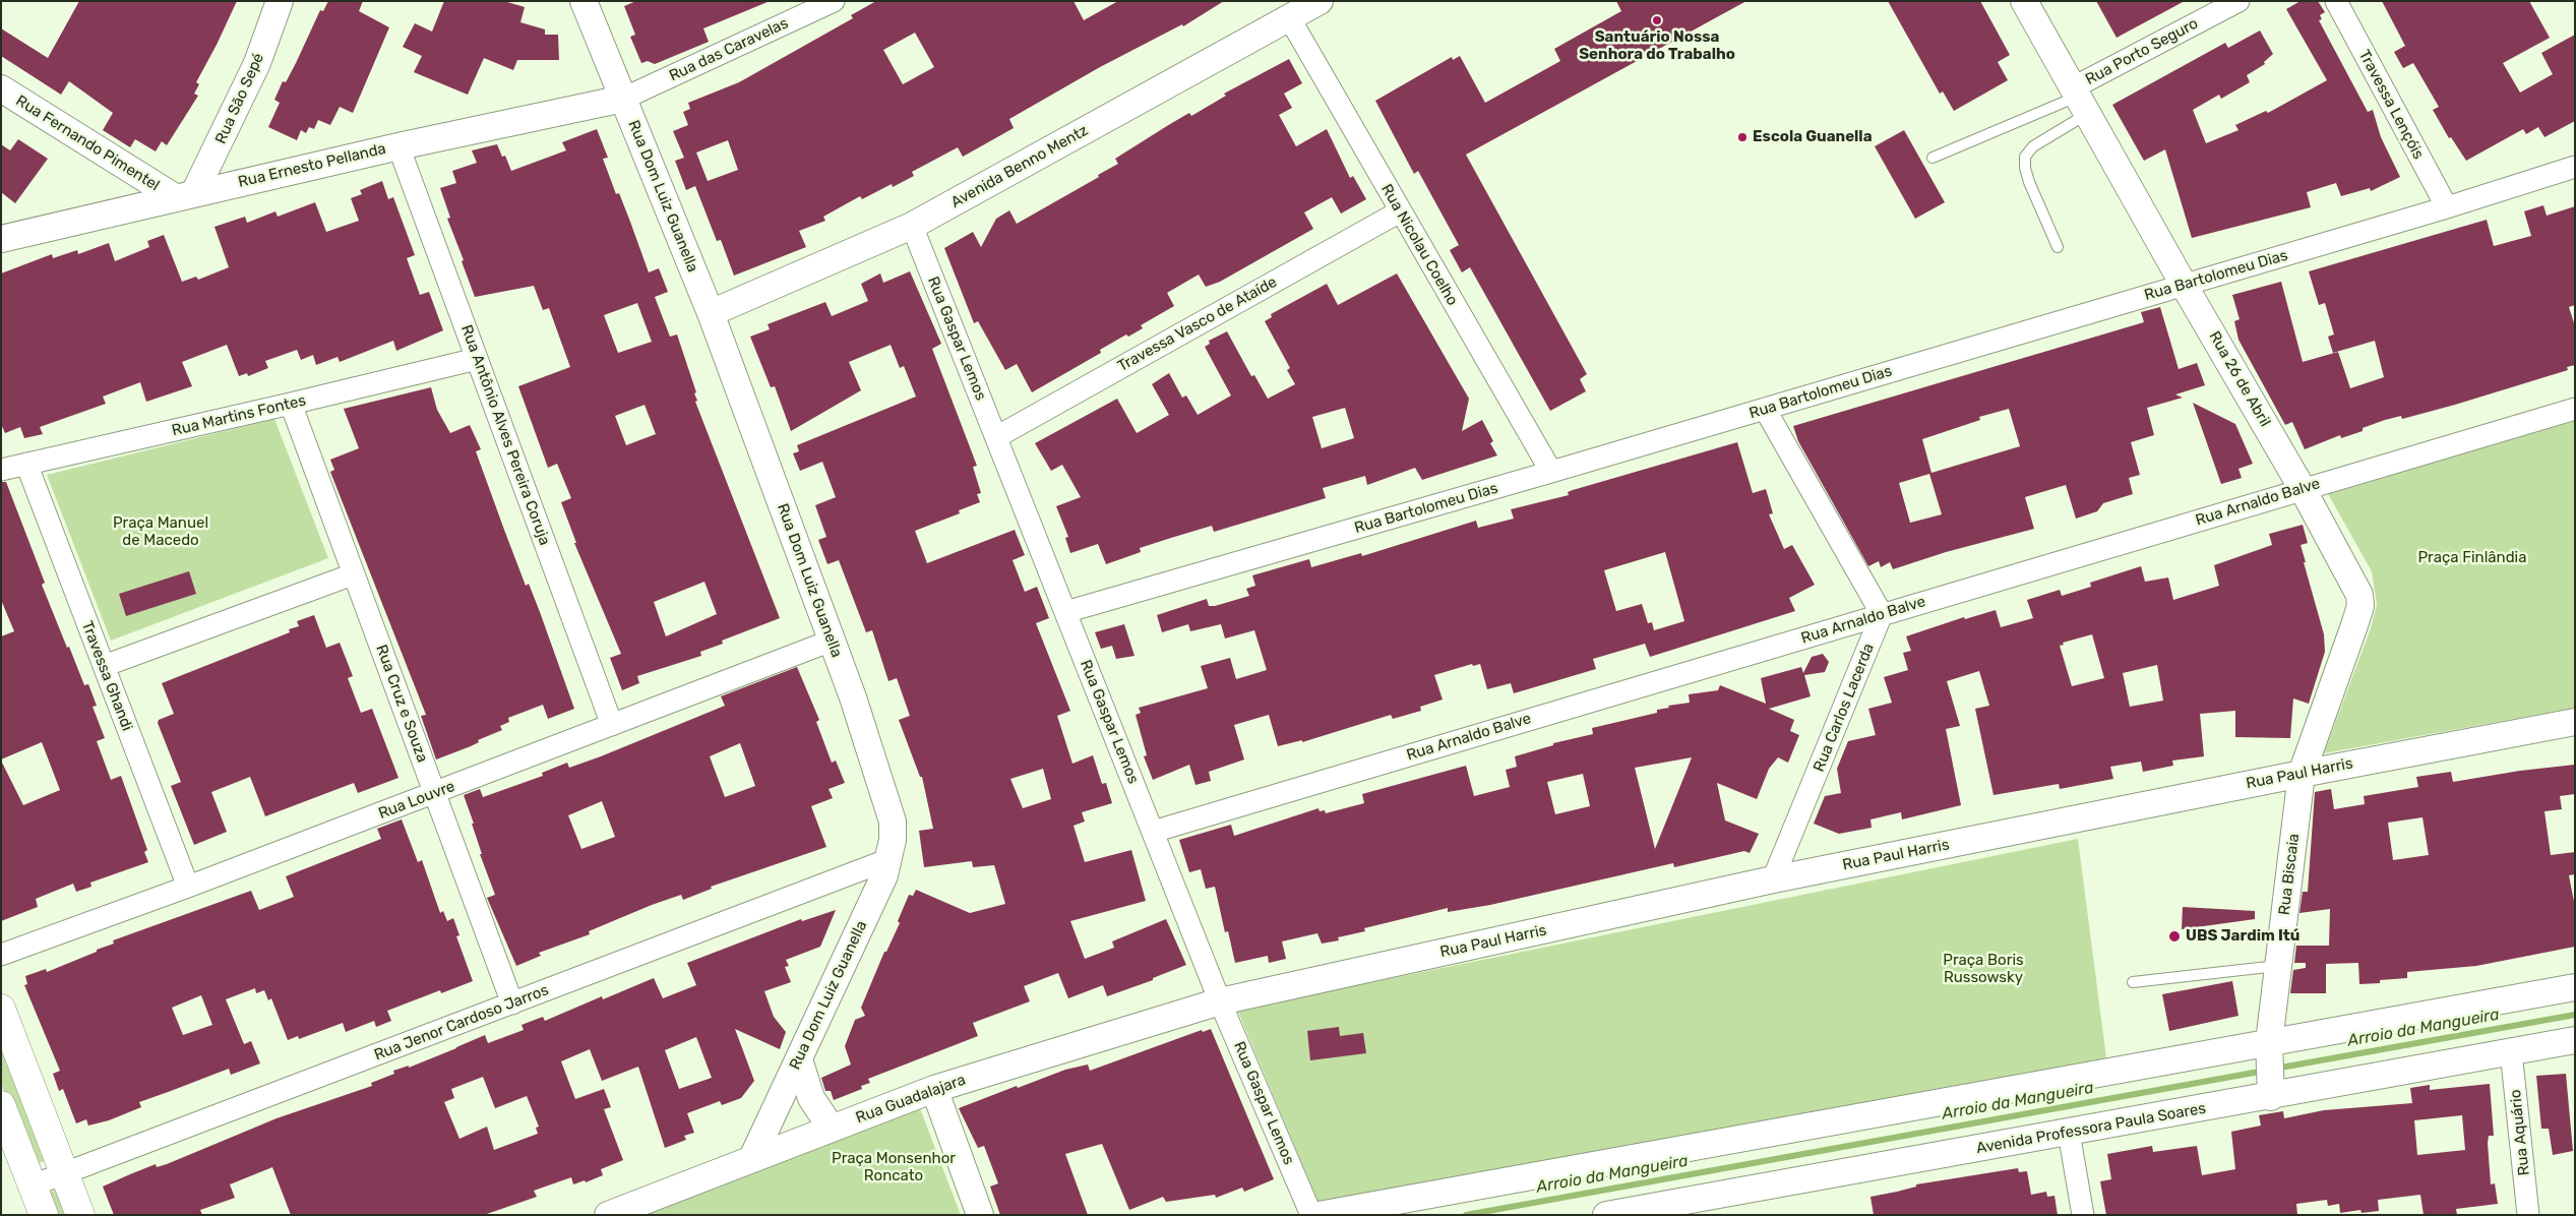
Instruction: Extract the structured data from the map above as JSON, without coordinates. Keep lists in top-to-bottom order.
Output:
{
  "streets": {
    "street": [
      "Rua das Caravelas",
      "Rua Porto Seguro",
      "Rua São Sepé",
      "Travessa Lençóis",
      "Rua Fernando Pimentel",
      "Rua Ernesto Pellanda",
      "Avenida Benno Mentz",
      "Rua Dom Luiz Guanella",
      "Rua Nicolau Coelho",
      "Rua Bartolomeu Dias",
      "Travessa Vasco de Ataíde",
      "Rua Gaspar Lemos",
      "Rua 26 de Abril",
      "Rua Martins Fontes",
      "Rua Antônio Alves Pereira Coruja",
      "Rua Arnaldo Balve",
      "Travessa Ghandi",
      "Rua Cruz e Souza",
      "Rua Carlos Lacerda",
      "Rua Paul Harris",
      "Rua Louvre",
      "Rua Biscaia",
      "Rua Jenor Cardoso Jarros",
      "Rua Guadalajara",
      "Avenida Professora Paula Soares",
      "Rua Aquário"
    ]
  },
  "crossings": [
    ["Rua das Caravelas", "Rua Ernesto Pellanda"],
    ["Rua das Caravelas", "Rua Dom Luiz Guanella"],
    ["Rua Porto Seguro", "Rua 26 de Abril"],
    ["Rua São Sepé", "Rua Fernando Pimentel"],
    ["Rua São Sepé", "Rua Ernesto Pellanda"],
    ["Travessa Lençóis", "Rua Bartolomeu Dias"],
    ["Rua Fernando Pimentel", "Rua Ernesto Pellanda"],
    ["Rua Ernesto Pellanda", "Rua Dom Luiz Guanella"],
    ["Rua Ernesto Pellanda", "Rua Antônio Alves Pereira Coruja"],
    ["Avenida Benno Mentz", "Rua Dom Luiz Guanella"],
    ["Avenida Benno Mentz", "Rua Nicolau Coelho"],
    ["Avenida Benno Mentz", "Rua Gaspar Lemos"],
    ["Rua Dom Luiz Guanella", "Rua Louvre"],
    ["Rua Dom Luiz Guanella", "Rua Jenor Cardoso Jarros"],
    ["Rua Dom Luiz Guanella", "Rua Guadalajara"],
    ["Rua Nicolau Coelho", "Rua Bartolomeu Dias"],
    ["Rua Nicolau Coelho", "Travessa Vasco de Ataíde"],
    ["Rua Bartolomeu Dias", "Rua Gaspar Lemos"],
    ["Rua Bartolomeu Dias", "Rua 26 de Abril"],
    ["Travessa Vasco de Ataíde", "Rua Gaspar Lemos"],
    ["Rua Gaspar Lemos", "Rua Arnaldo Balve"],
    ["Rua Gaspar Lemos", "Rua Paul Harris"],
    ["Rua Gaspar Lemos", "Rua Guadalajara"],
    ["Rua 26 de Abril", "Rua Arnaldo Balve"],
    ["Rua 26 de Abril", "Rua Paul Harris"],
    ["Rua 26 de Abril", "Rua Biscaia"],
    ["Rua Martins Fontes", "Rua Antônio Alves Pereira Coruja"],
    ["Rua Martins Fontes", "Travessa Ghandi"],
    ["Rua Martins Fontes", "Rua Cruz e Souza"],
    ["Rua Antônio Alves Pereira Coruja", "Rua Louvre"],
    ["Rua Arnaldo Balve", "Rua Carlos Lacerda"],
    ["Travessa Ghandi", "Rua Louvre"],
    ["Rua Cruz e Souza", "Rua Louvre"],
    ["Rua Cruz e Souza", "Rua Jenor Cardoso Jarros"],
    ["Rua Carlos Lacerda", "Rua Paul Harris"],
    ["Rua Paul Harris", "Rua Biscaia"],
    ["Rua Paul Harris", "Rua Guadalajara"],
    ["Rua Biscaia", "Avenida Professora Paula Soares"],
    ["Avenida Professora Paula Soares", "Rua Aquário"]
  ],
  "water": ["Arroio da Mangueira"],
  "parks": [
    "Praça Manuel de Macedo",
    "Praça Finlândia",
    "Praça Boris Russowsky",
    "Praça Monsenhor Roncato"
  ],
  "places": ["Santuário Nossa Senhora do Trabalho", "Escola Guanella", "UBS Jardim Itú"]
}
